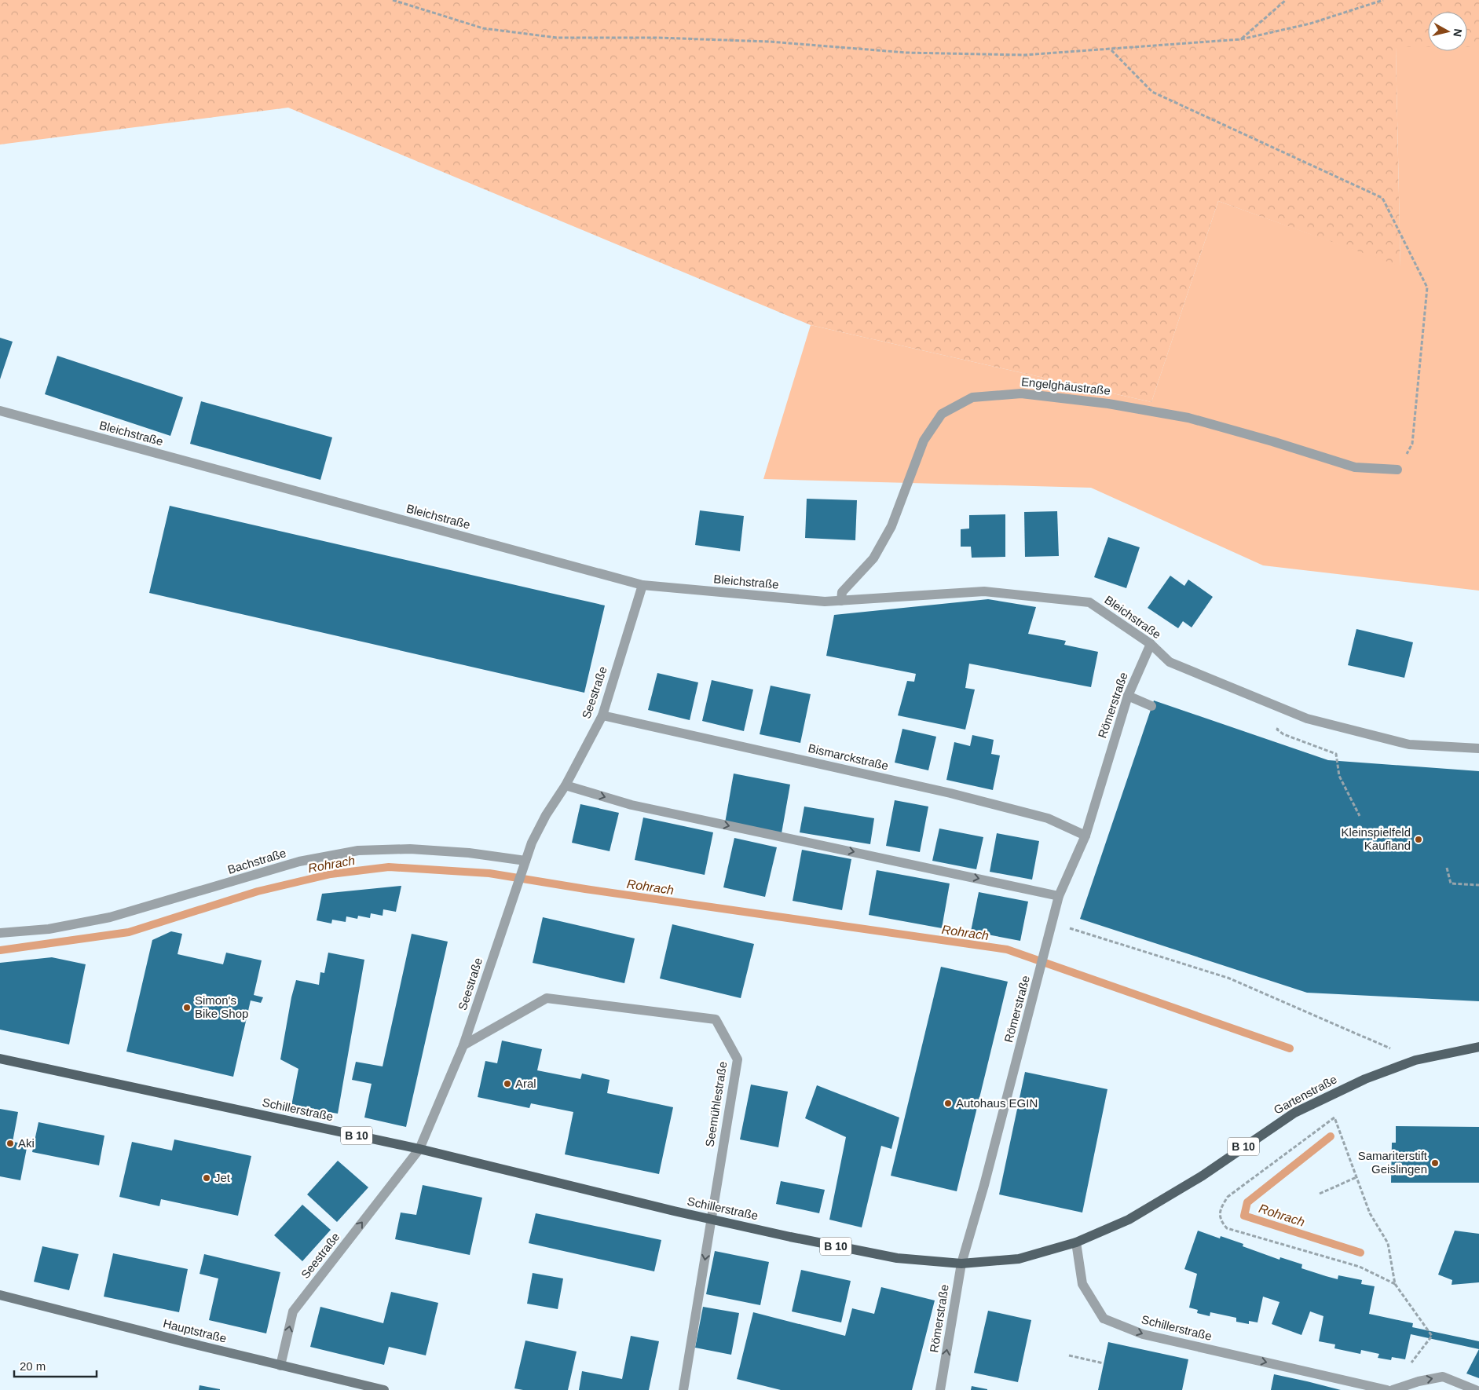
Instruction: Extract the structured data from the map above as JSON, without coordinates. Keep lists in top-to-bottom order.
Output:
{
  "streets": {
    "main road": ["Gartenstraße", "Schillerstraße", "B 10"],
    "street": [
      "Engelghäustraße",
      "Bleichstraße",
      "Seestraße",
      "Römerstraße",
      "Bismarckstraße",
      "Bachstraße",
      "Seemühlestraße",
      "Hauptstraße"
    ]
  },
  "crossings": [
    ["Engelghäustraße", "Bleichstraße"],
    ["Bleichstraße", "Seestraße"],
    ["Bleichstraße", "Römerstraße"],
    ["Seestraße", "Bismarckstraße"],
    ["Seestraße", "Bachstraße"],
    ["Seestraße", "Seemühlestraße"],
    ["Seestraße", "Schillerstraße"],
    ["Seestraße", "Hauptstraße"],
    ["Römerstraße", "Bismarckstraße"],
    ["Römerstraße", "Schillerstraße"],
    ["Gartenstraße", "Schillerstraße"],
    ["Seemühlestraße", "Schillerstraße"]
  ],
  "water": ["Rohrach"],
  "places": [
    "Kleinspielfeld Kaufland",
    "Simon's Bike Shop",
    "Aral",
    "Autohaus EGIN",
    "Aki",
    "Samariterstift Geislingen",
    "Jet"
  ],
  "scale_bar": "20 m",
  "north": "right"
}
